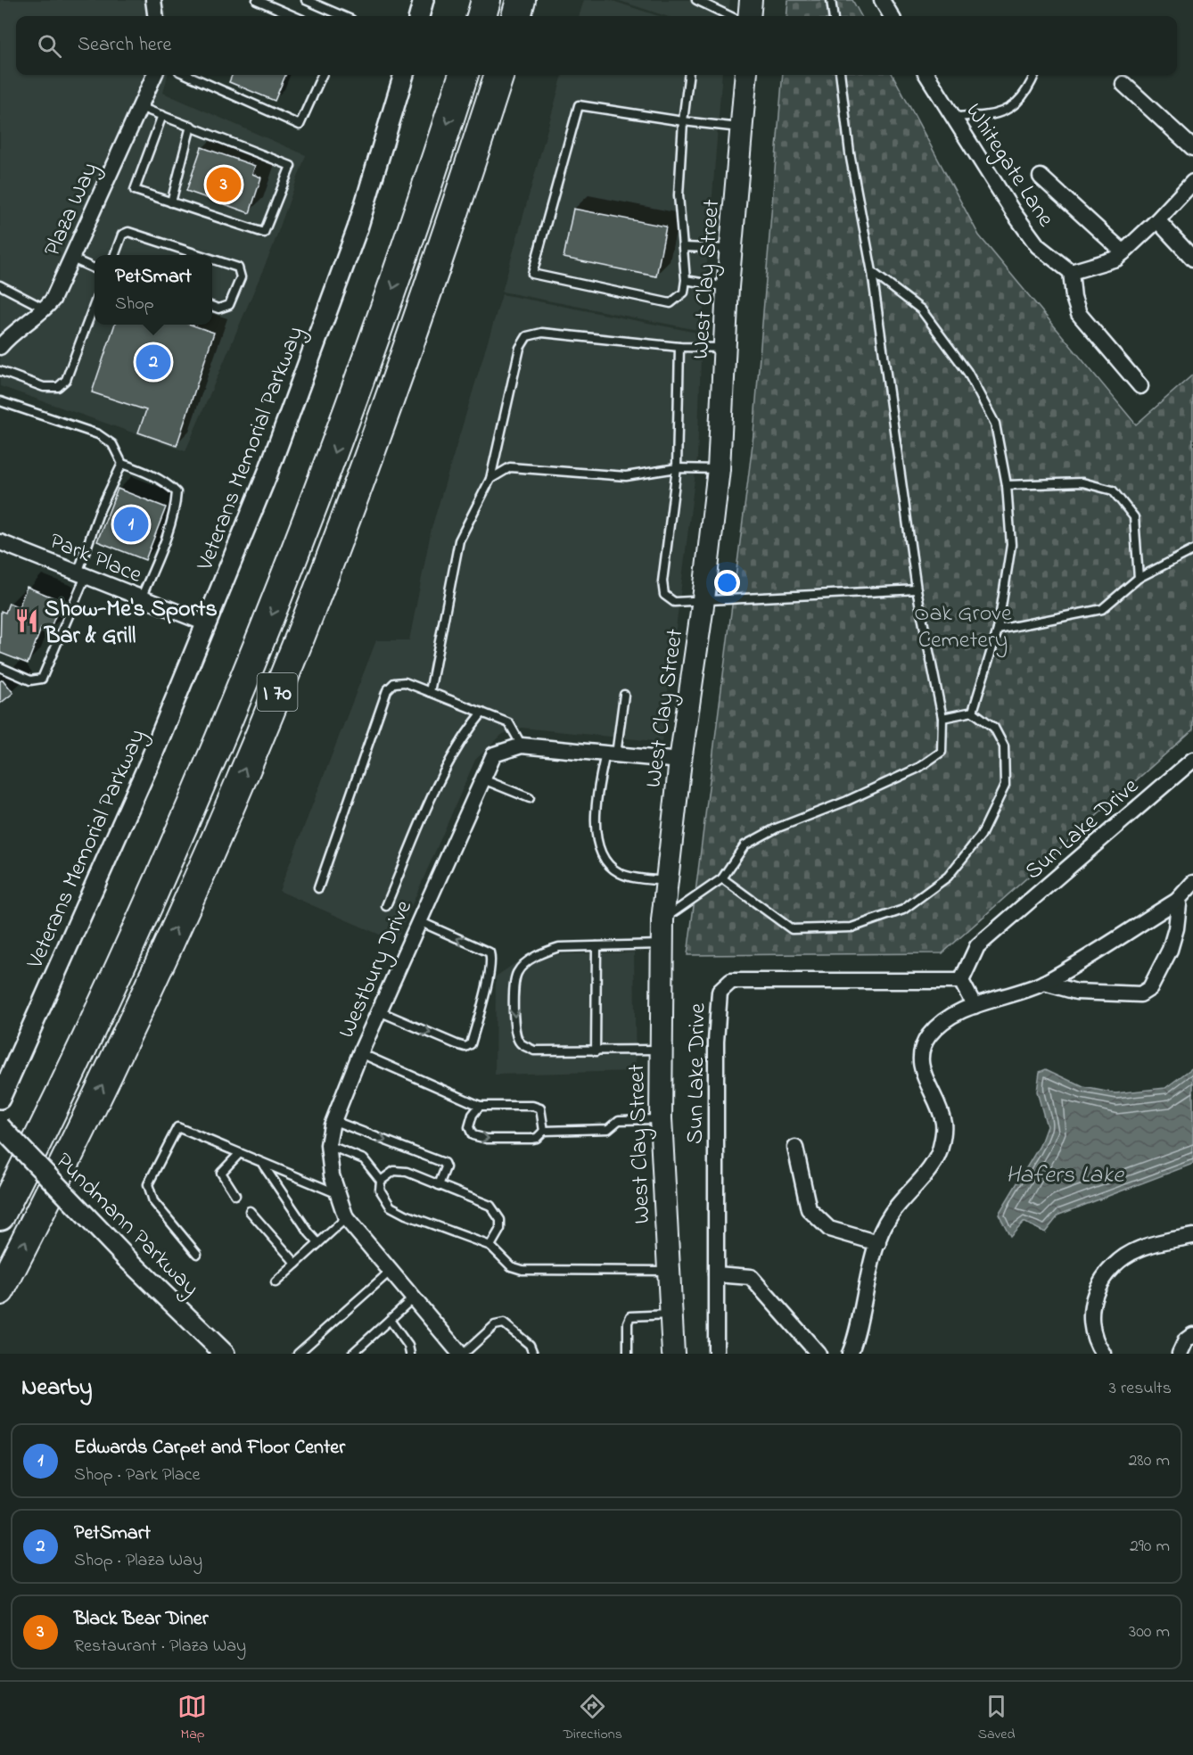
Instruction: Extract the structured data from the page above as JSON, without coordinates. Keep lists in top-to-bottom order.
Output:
{
  "streets": {
    "highway": ["I 70"],
    "main road": ["West Clay Street"],
    "street": [
      "Whitegate Lane",
      "Plaza Way",
      "Veterans Memorial Parkway",
      "Park Place",
      "Sun Lake Drive",
      "Westbury Drive",
      "Pundmann Parkway"
    ]
  },
  "crossings": [
    ["West Clay Street", "Westbury Drive"],
    ["Veterans Memorial Parkway", "Park Place"]
  ],
  "water": ["Hafers Lake"],
  "parks": ["Oak Grove Cemetery"],
  "places": {
    "restaurant": ["Show-Me's Sports Bar & Grill"]
  },
  "page": {
    "search": "Search here",
    "pins": ["3", "2", "1"],
    "popup": ["PetSmart", "Shop"],
    "heading": ["Nearby", "3 results"],
    "list": [
      {
        "mark": "1",
        "name": "Edwards Carpet and Floor Center",
        "note": "Shop · Park Place",
        "value": "280 m"
      },
      {
        "mark": "2",
        "name": "PetSmart",
        "note": "Shop · Plaza Way",
        "value": "290 m"
      },
      {
        "mark": "3",
        "name": "Black Bear Diner",
        "note": "Restaurant · Plaza Way",
        "value": "300 m"
      }
    ],
    "nav": ["Map", "Directions", "Saved"]
  }
}
